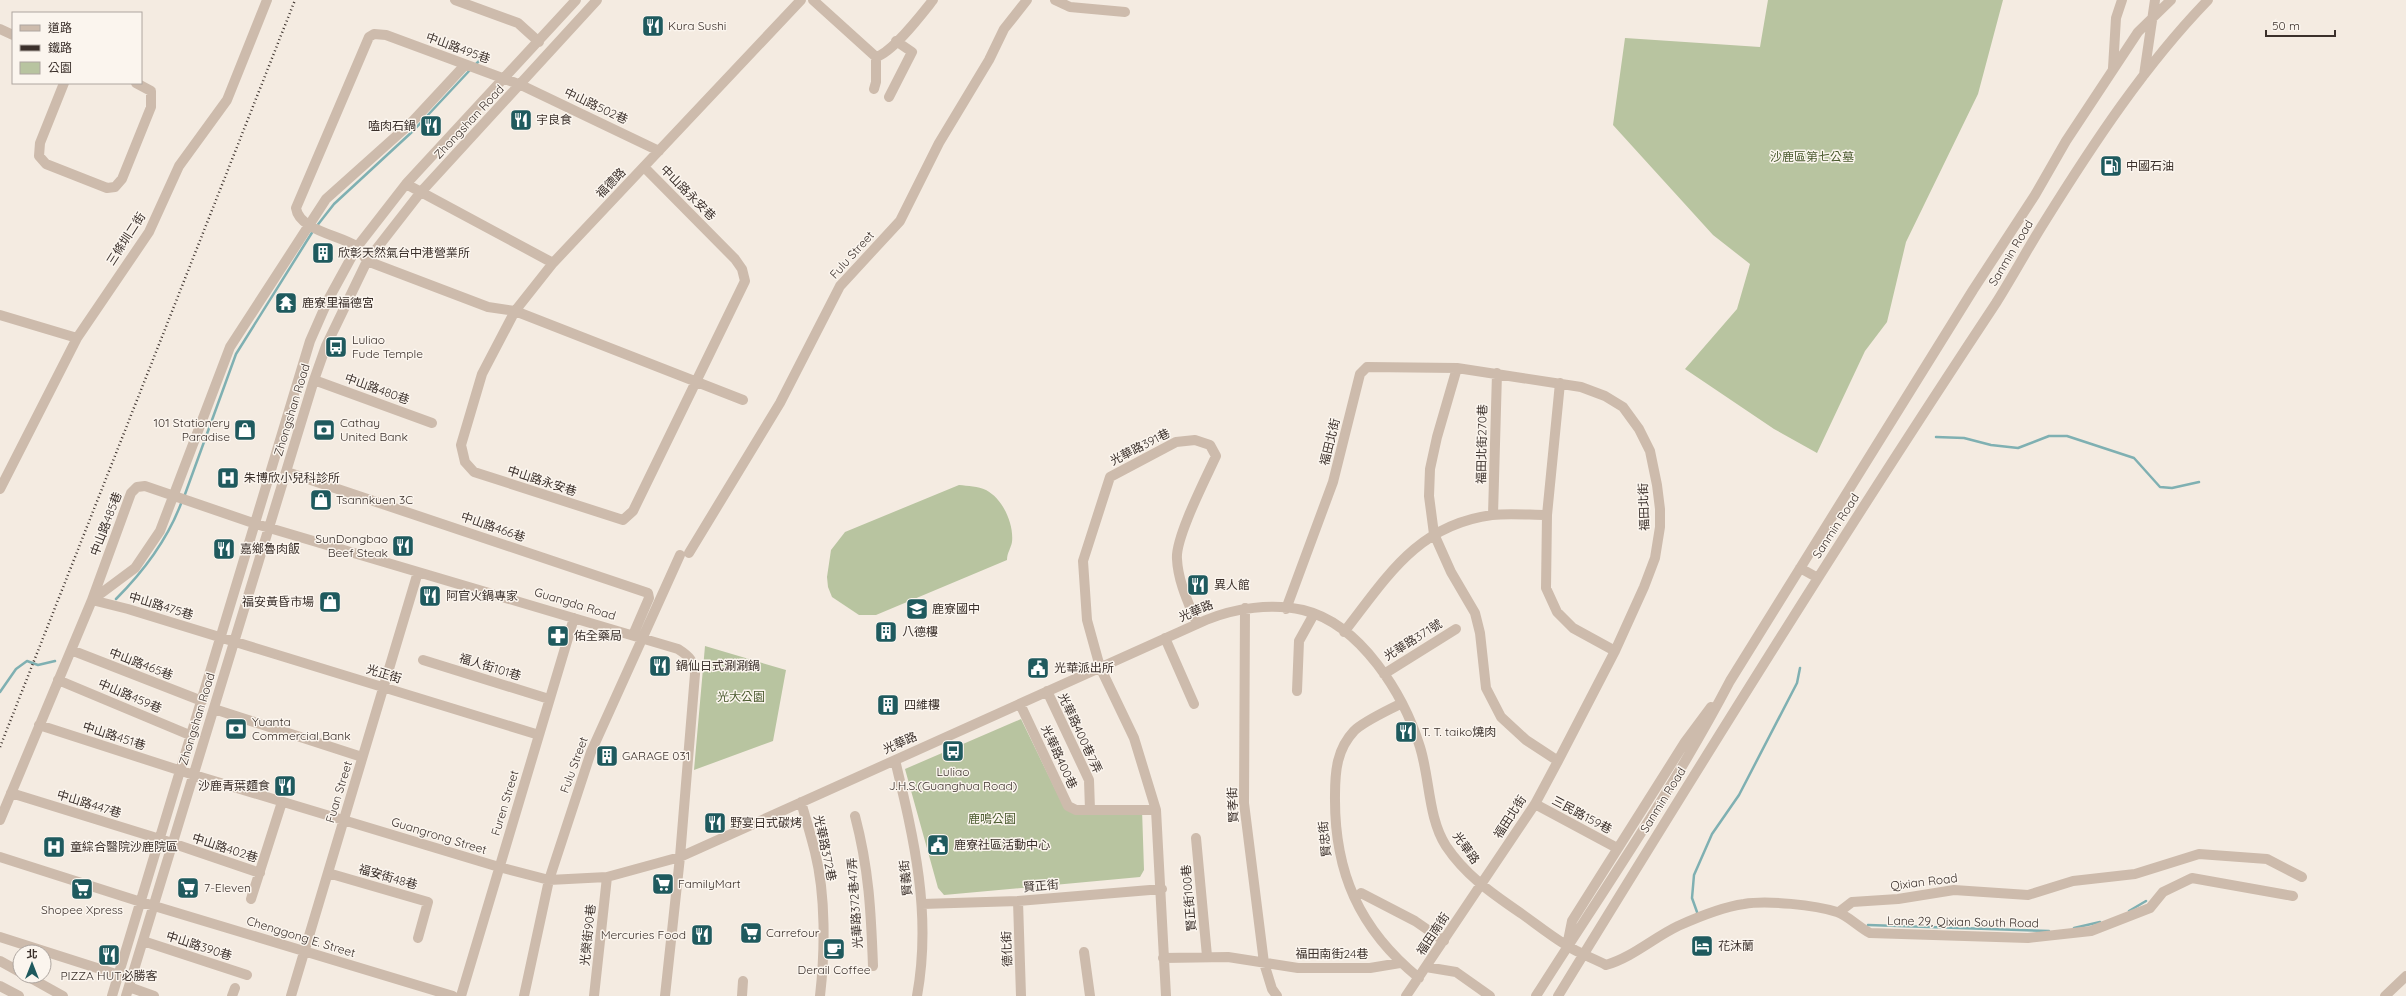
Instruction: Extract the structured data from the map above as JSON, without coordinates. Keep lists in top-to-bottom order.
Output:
{
  "streets": {
    "street": [
      "中山路495巷",
      "中山路502巷",
      "Zhongshan Road",
      "福德路",
      "中山路永安巷",
      "三條圳二街",
      "Sanmin Road",
      "Fulu Street",
      "中山路480巷",
      "福田北街",
      "福田北街270巷",
      "光華路391巷",
      "中山路485巷",
      "中山路466巷",
      "Guangda Road",
      "中山路475巷",
      "光華路",
      "光華路371號",
      "中山路465巷",
      "福人街101巷",
      "光正街",
      "中山路459巷",
      "光華路400巷7弄",
      "中山路451巷",
      "光華路400巷",
      "Fuan Street",
      "Furen Street",
      "中山路447巷",
      "賢孝街",
      "三民路159巷",
      "Guangrong Street",
      "賢忠街",
      "中山路402巷",
      "光華路372巷",
      "福安街48巷",
      "賢義街",
      "Qixian Road",
      "賢正街",
      "賢正街100巷",
      "光華路372巷47弄",
      "Lane 29, Qixian South Road",
      "福田南街",
      "光榮街90巷",
      "Chenggong E. Street",
      "中山路390巷",
      "德化街",
      "福田南街24巷"
    ]
  },
  "crossings": [
    ["中山路495巷", "中山路502巷"],
    ["中山路495巷", "Zhongshan Road"],
    ["中山路502巷", "Zhongshan Road"],
    ["中山路502巷", "福德路"],
    ["Zhongshan Road", "中山路480巷"],
    ["Zhongshan Road", "中山路485巷"],
    ["Zhongshan Road", "中山路466巷"],
    ["Zhongshan Road", "Guangda Road"],
    ["Zhongshan Road", "中山路475巷"],
    ["Zhongshan Road", "中山路465巷"],
    ["Zhongshan Road", "光正街"],
    ["Zhongshan Road", "中山路459巷"],
    ["Zhongshan Road", "中山路451巷"],
    ["Zhongshan Road", "中山路447巷"],
    ["Zhongshan Road", "Guangrong Street"],
    ["Zhongshan Road", "中山路402巷"],
    ["Zhongshan Road", "Chenggong E. Street"],
    ["Zhongshan Road", "中山路390巷"],
    ["福德路", "中山路永安巷"],
    ["Sanmin Road", "光華路"],
    ["Sanmin Road", "三民路159巷"],
    ["Fulu Street", "Guangda Road"],
    ["Fulu Street", "Guangrong Street"],
    ["福田北街", "福田北街270巷"],
    ["福田北街", "光華路"],
    ["福田北街", "三民路159巷"],
    ["福田北街", "福田南街"],
    ["光華路391巷", "光華路"],
    ["中山路485巷", "Guangda Road"],
    ["中山路485巷", "中山路475巷"],
    ["中山路485巷", "中山路465巷"],
    ["中山路485巷", "中山路459巷"],
    ["中山路485巷", "中山路451巷"],
    ["中山路485巷", "中山路447巷"],
    ["中山路466巷", "Guangda Road"],
    ["Guangda Road", "光華路"],
    ["Guangda Road", "Fuan Street"],
    ["Guangda Road", "Furen Street"],
    ["Guangda Road", "Guangrong Street"],
    ["中山路475巷", "光正街"],
    ["光華路", "光華路371號"],
    ["光華路", "光華路400巷7弄"],
    ["光華路", "光華路400巷"],
    ["光華路", "賢孝街"],
    ["光華路", "Guangrong Street"],
    ["光華路", "賢忠街"],
    ["光華路", "光華路372巷"],
    ["光華路", "賢義街"],
    ["光華路", "福田南街"],
    ["福人街101巷", "Furen Street"],
    ["光正街", "Fuan Street"],
    ["光正街", "Furen Street"],
    ["光華路400巷7弄", "光華路400巷"],
    ["中山路451巷", "Guangrong Street"],
    ["Fuan Street", "Guangrong Street"],
    ["Fuan Street", "福安街48巷"],
    ["Fuan Street", "Chenggong E. Street"],
    ["Furen Street", "Guangrong Street"],
    ["中山路447巷", "中山路402巷"],
    ["賢孝街", "福田南街24巷"],
    ["Guangrong Street", "光榮街90巷"],
    ["賢忠街", "福田南街"],
    ["賢忠街", "福田南街24巷"],
    ["賢義街", "賢正街"],
    ["Qixian Road", "Lane 29, Qixian South Road"],
    ["賢正街", "德化街"]
  ],
  "parks": ["沙鹿區第七公墓", "光大公園", "鹿鳴公園"],
  "places": {
    "restaurant": [
      "Kura Sushi",
      "宇良食",
      "嗑肉石鍋",
      "SunDongbao Beef Steak",
      "嘉鄉魯肉飯",
      "異人館",
      "阿官火鍋專家",
      "鍋仙日式涮涮鍋",
      "T. T. taiko燒肉",
      "沙鹿青葉麵食",
      "野宴日式碳烤",
      "Mercuries Food",
      "PIZZA HUT必勝客"
    ],
    "fuel station": ["中國石油"],
    "building": [
      "欣彰天然氣台中港營業所",
      "八德樓",
      "四維樓",
      "GARAGE 031"
    ],
    "temple": ["鹿寮里福德宮"],
    "bus stop": ["Luliao Fude Temple", "Luliao J.H.S.(Guanghua Road)"],
    "shop": ["101 Stationery Paradise", "Tsannkuen 3C", "福安黃昏市場"],
    "bank": ["Cathay United Bank", "Yuanta Commercial Bank"],
    "hospital": ["朱博欣小兒科診所", "童綜合醫院沙鹿院區"],
    "school or university": ["鹿寮國中"],
    "pharmacy": ["佑全藥局"],
    "public building": ["光華派出所", "鹿寮社區活動中心"],
    "supermarket": [
      "FamilyMart",
      "7-Eleven",
      "Shopee Xpress",
      "Carrefour"
    ],
    "hotel": ["花沐蘭"],
    "cafe": ["Derail Coffee"]
  },
  "legend": ["道路", "鐵路", "公園"],
  "scale_bar": "50 m",
  "north": "top"
}
